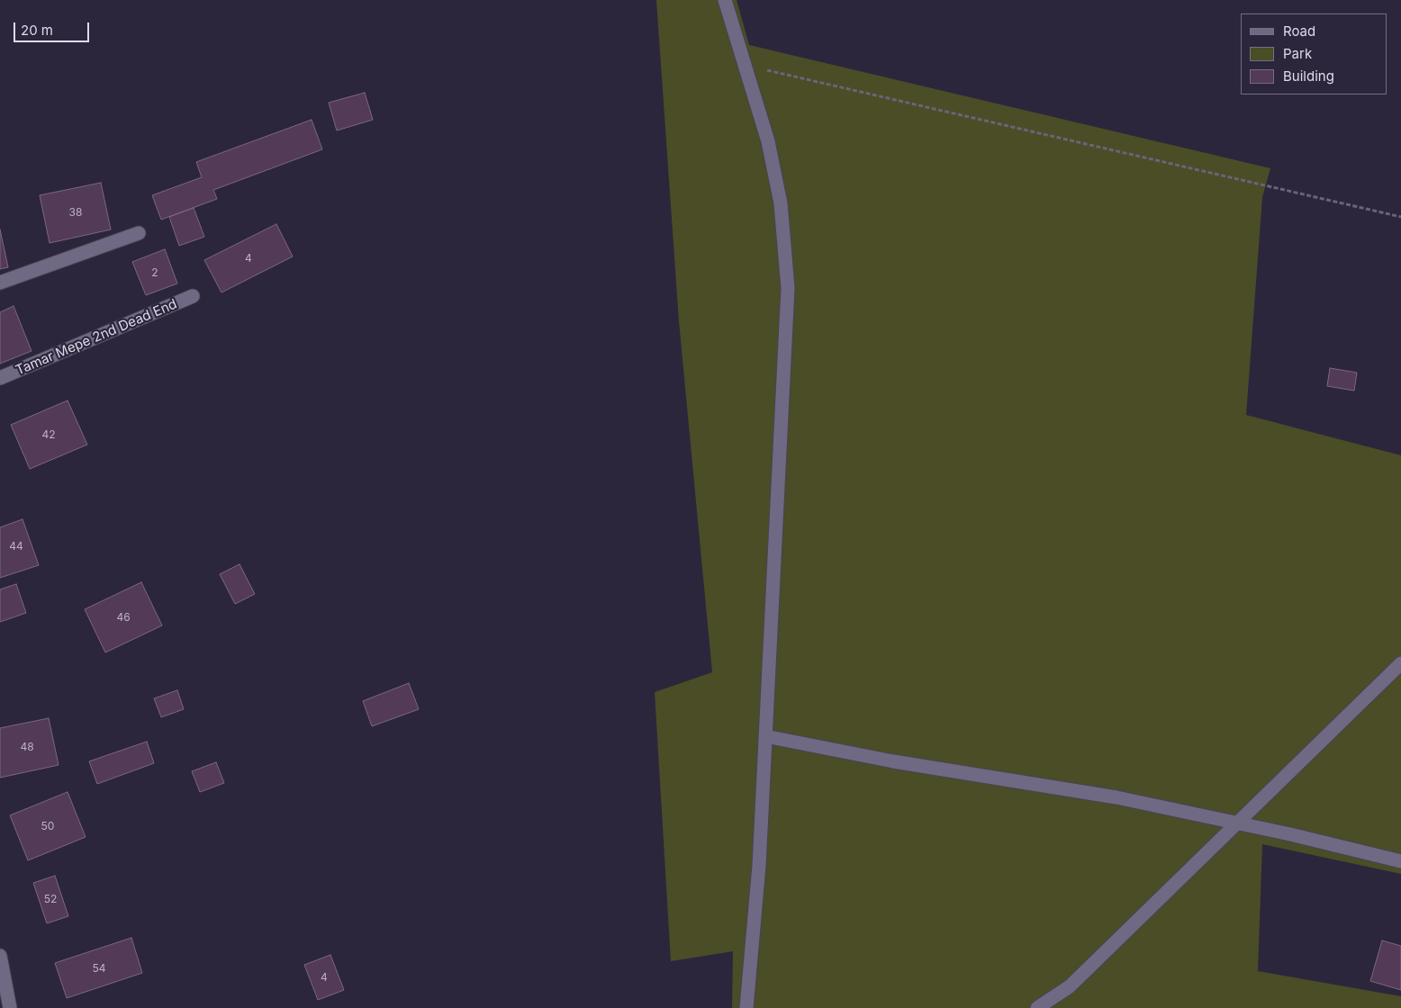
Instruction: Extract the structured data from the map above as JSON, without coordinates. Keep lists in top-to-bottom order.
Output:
{
  "streets": {
    "street": ["Tamar Mepe 2nd Dead End"]
  },
  "house_numbers": [
    "38",
    "4",
    "2",
    "42",
    "44",
    "46",
    "48",
    "50",
    "52",
    "54",
    "4"
  ],
  "legend": ["Road", "Park", "Building"],
  "scale_bar": "20 m"
}
